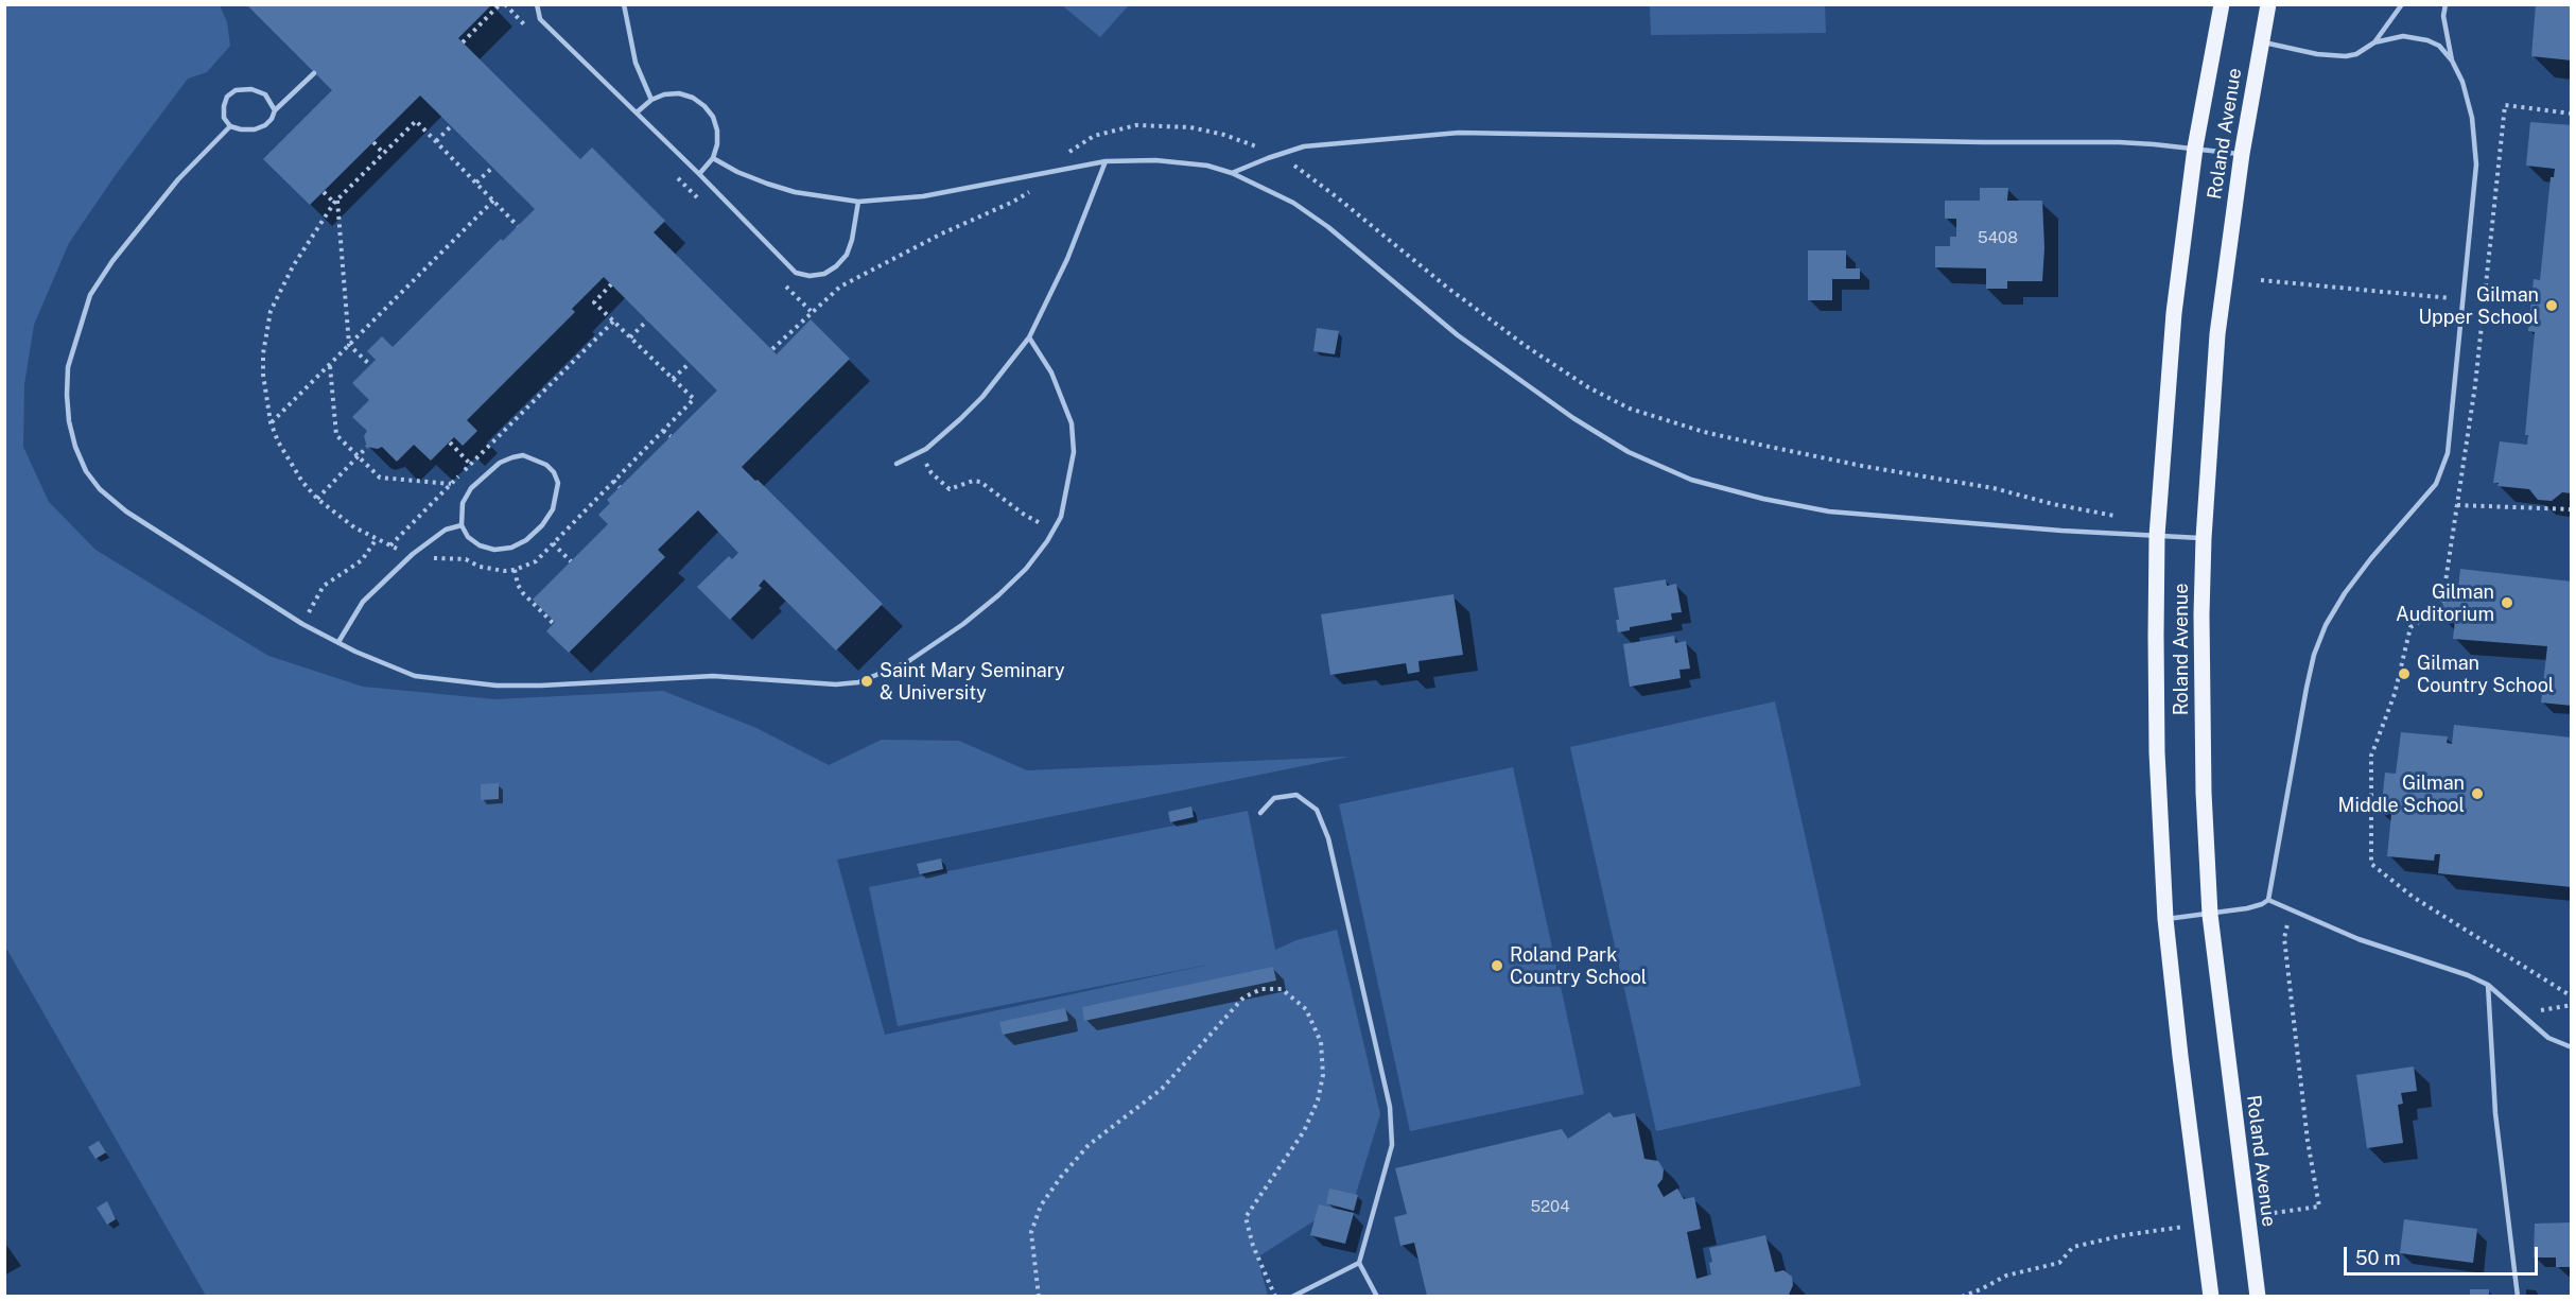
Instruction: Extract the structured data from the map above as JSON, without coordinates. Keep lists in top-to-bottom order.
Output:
{
  "streets": {
    "main road": ["Roland Avenue"]
  },
  "places": [
    "Gilman Upper School",
    "Gilman Auditorium",
    "Gilman Country School",
    "Saint Mary Seminary & University",
    "Gilman Middle School",
    "Roland Park Country School"
  ],
  "house_numbers": ["5408", "5204"],
  "scale_bar": "50 m"
}
